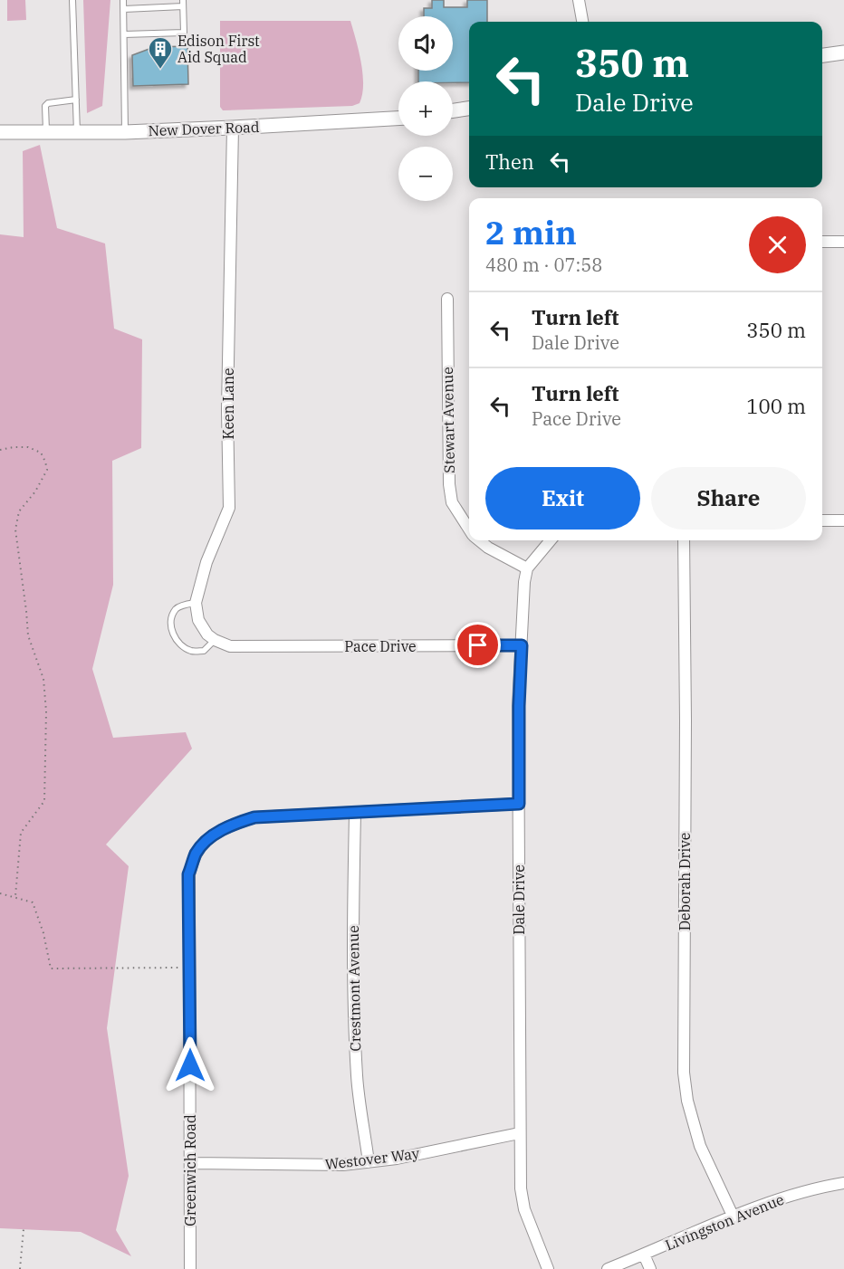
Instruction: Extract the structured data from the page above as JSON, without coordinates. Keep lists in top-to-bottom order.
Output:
{
  "streets": {
    "street": [
      "New Dover Road",
      "Keen Lane",
      "Stewart Avenue",
      "Pace Drive",
      "Deborah Drive",
      "Dale Drive",
      "Crestmont Avenue",
      "Westover Way",
      "Greenwich Road",
      "Livingston Avenue"
    ]
  },
  "crossings": [
    ["New Dover Road", "Keen Lane"],
    ["Stewart Avenue", "Dale Drive"],
    ["Pace Drive", "Dale Drive"],
    ["Deborah Drive", "Livingston Avenue"],
    ["Dale Drive", "Westover Way"],
    ["Dale Drive", "Greenwich Road"],
    ["Crestmont Avenue", "Westover Way"],
    ["Crestmont Avenue", "Greenwich Road"],
    ["Westover Way", "Greenwich Road"]
  ],
  "places": {
    "building": ["Edison First Aid Squad"]
  },
  "page": {
    "map_buttons": ["+", "−"],
    "turn": ["350 m", "Dale Drive"],
    "then": "Then",
    "heading": ["2 min", "480 m · 07:58"],
    "list": [
      {
        "name": "Turn left",
        "note": "Dale Drive",
        "value": "350 m"
      },
      {
        "name": "Turn left",
        "note": "Pace Drive",
        "value": "100 m"
      }
    ],
    "buttons": ["Exit", "Share"]
  }
}
